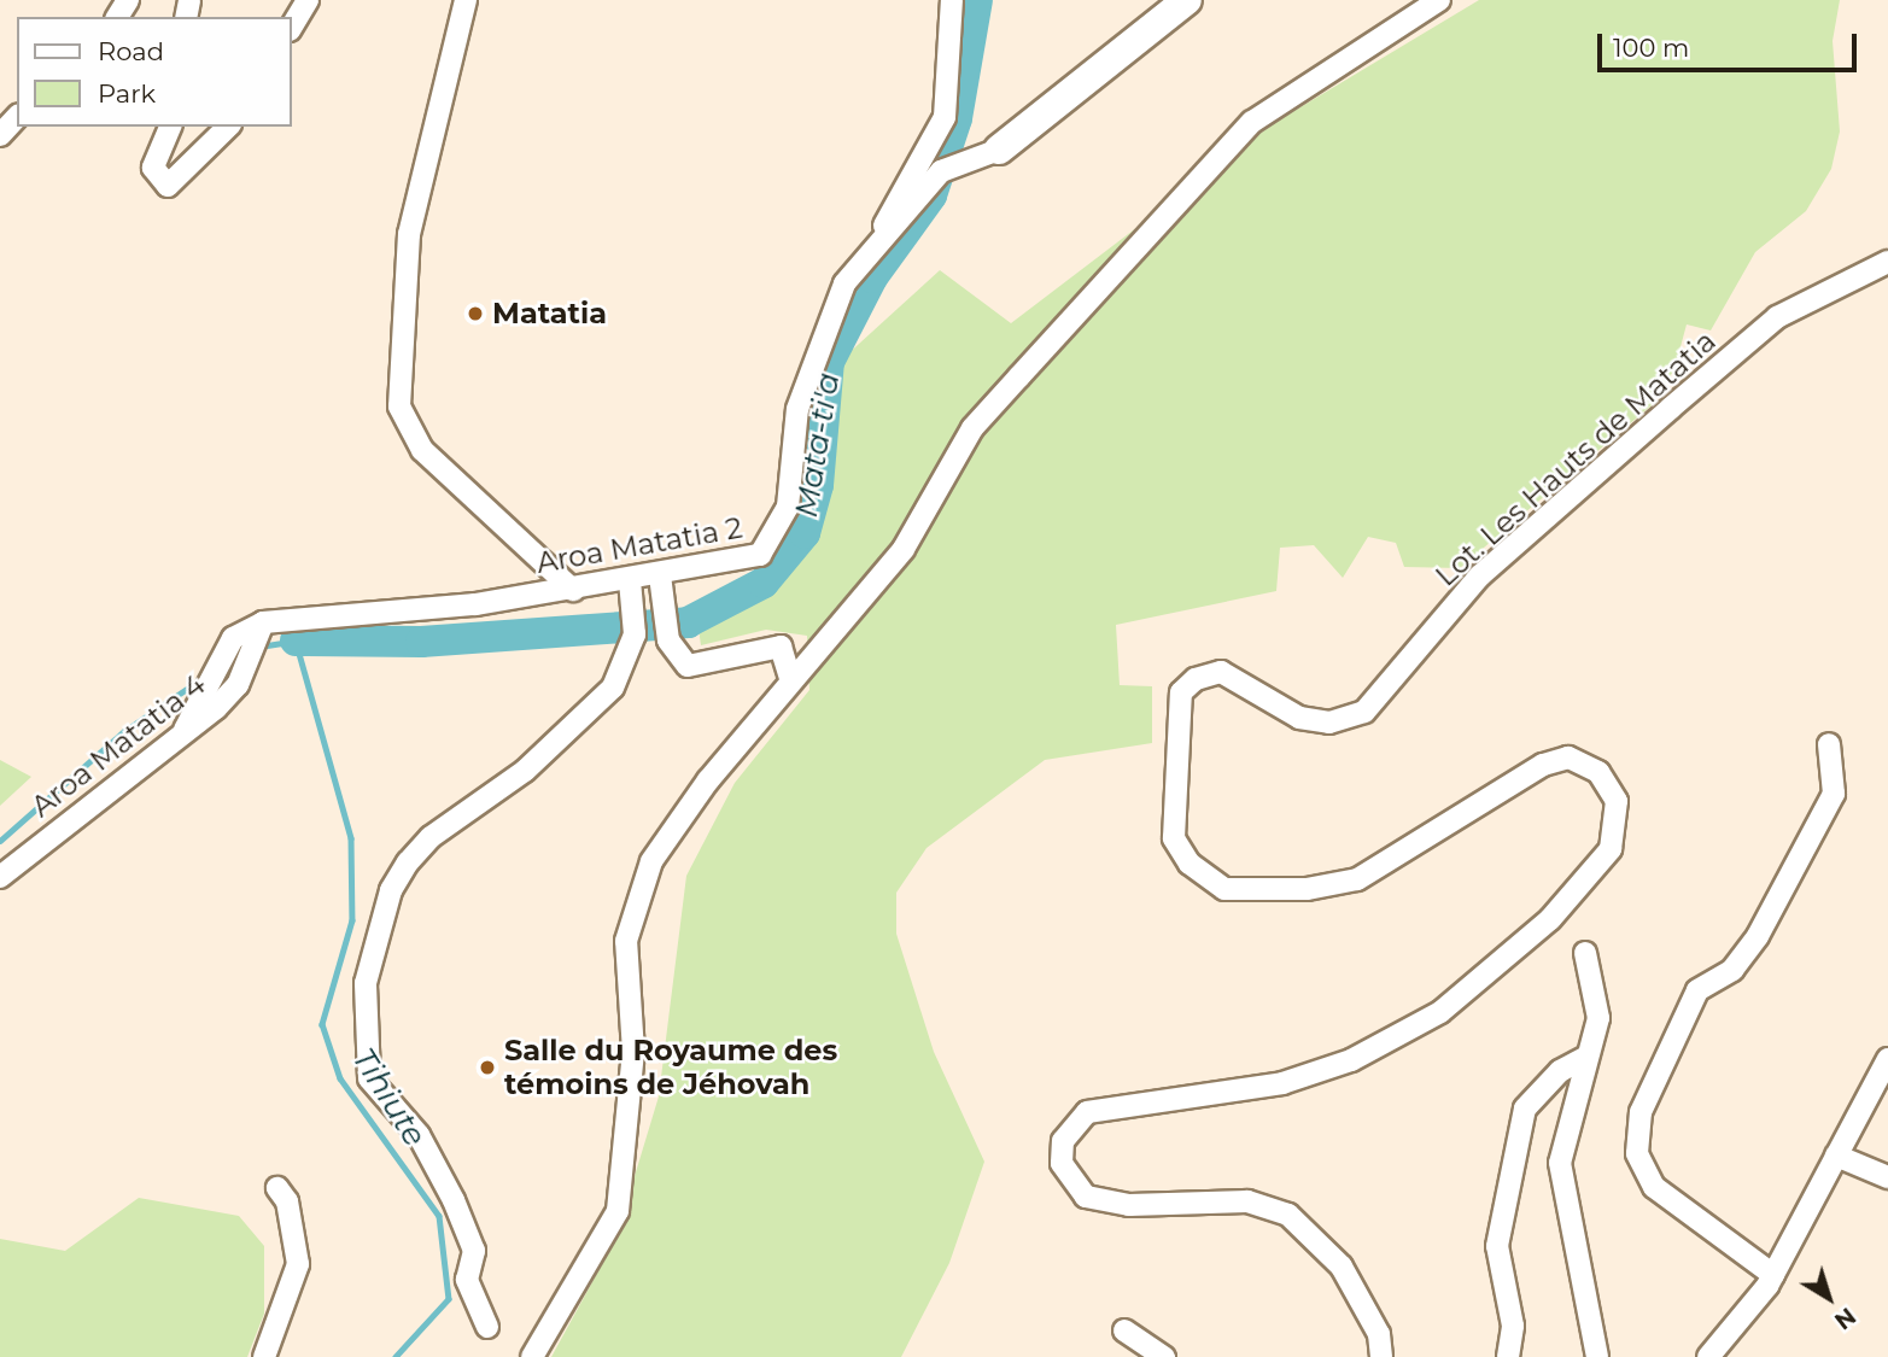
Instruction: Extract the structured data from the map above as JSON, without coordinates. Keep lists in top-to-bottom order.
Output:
{
  "streets": {
    "street": ["Lot. Les Hauts de Matatia", "Aroa Matatia 2", "Aroa Matatia 4"]
  },
  "crossings": [
    ["Aroa Matatia 2", "Aroa Matatia 4"]
  ],
  "water": ["Mata-ti'a", "Tihiute"],
  "places": ["Matatia", "Salle du Royaume des témoins de Jéhovah"],
  "legend": ["Road", "Park"],
  "scale_bar": "100 m",
  "north": "bottom right"
}
